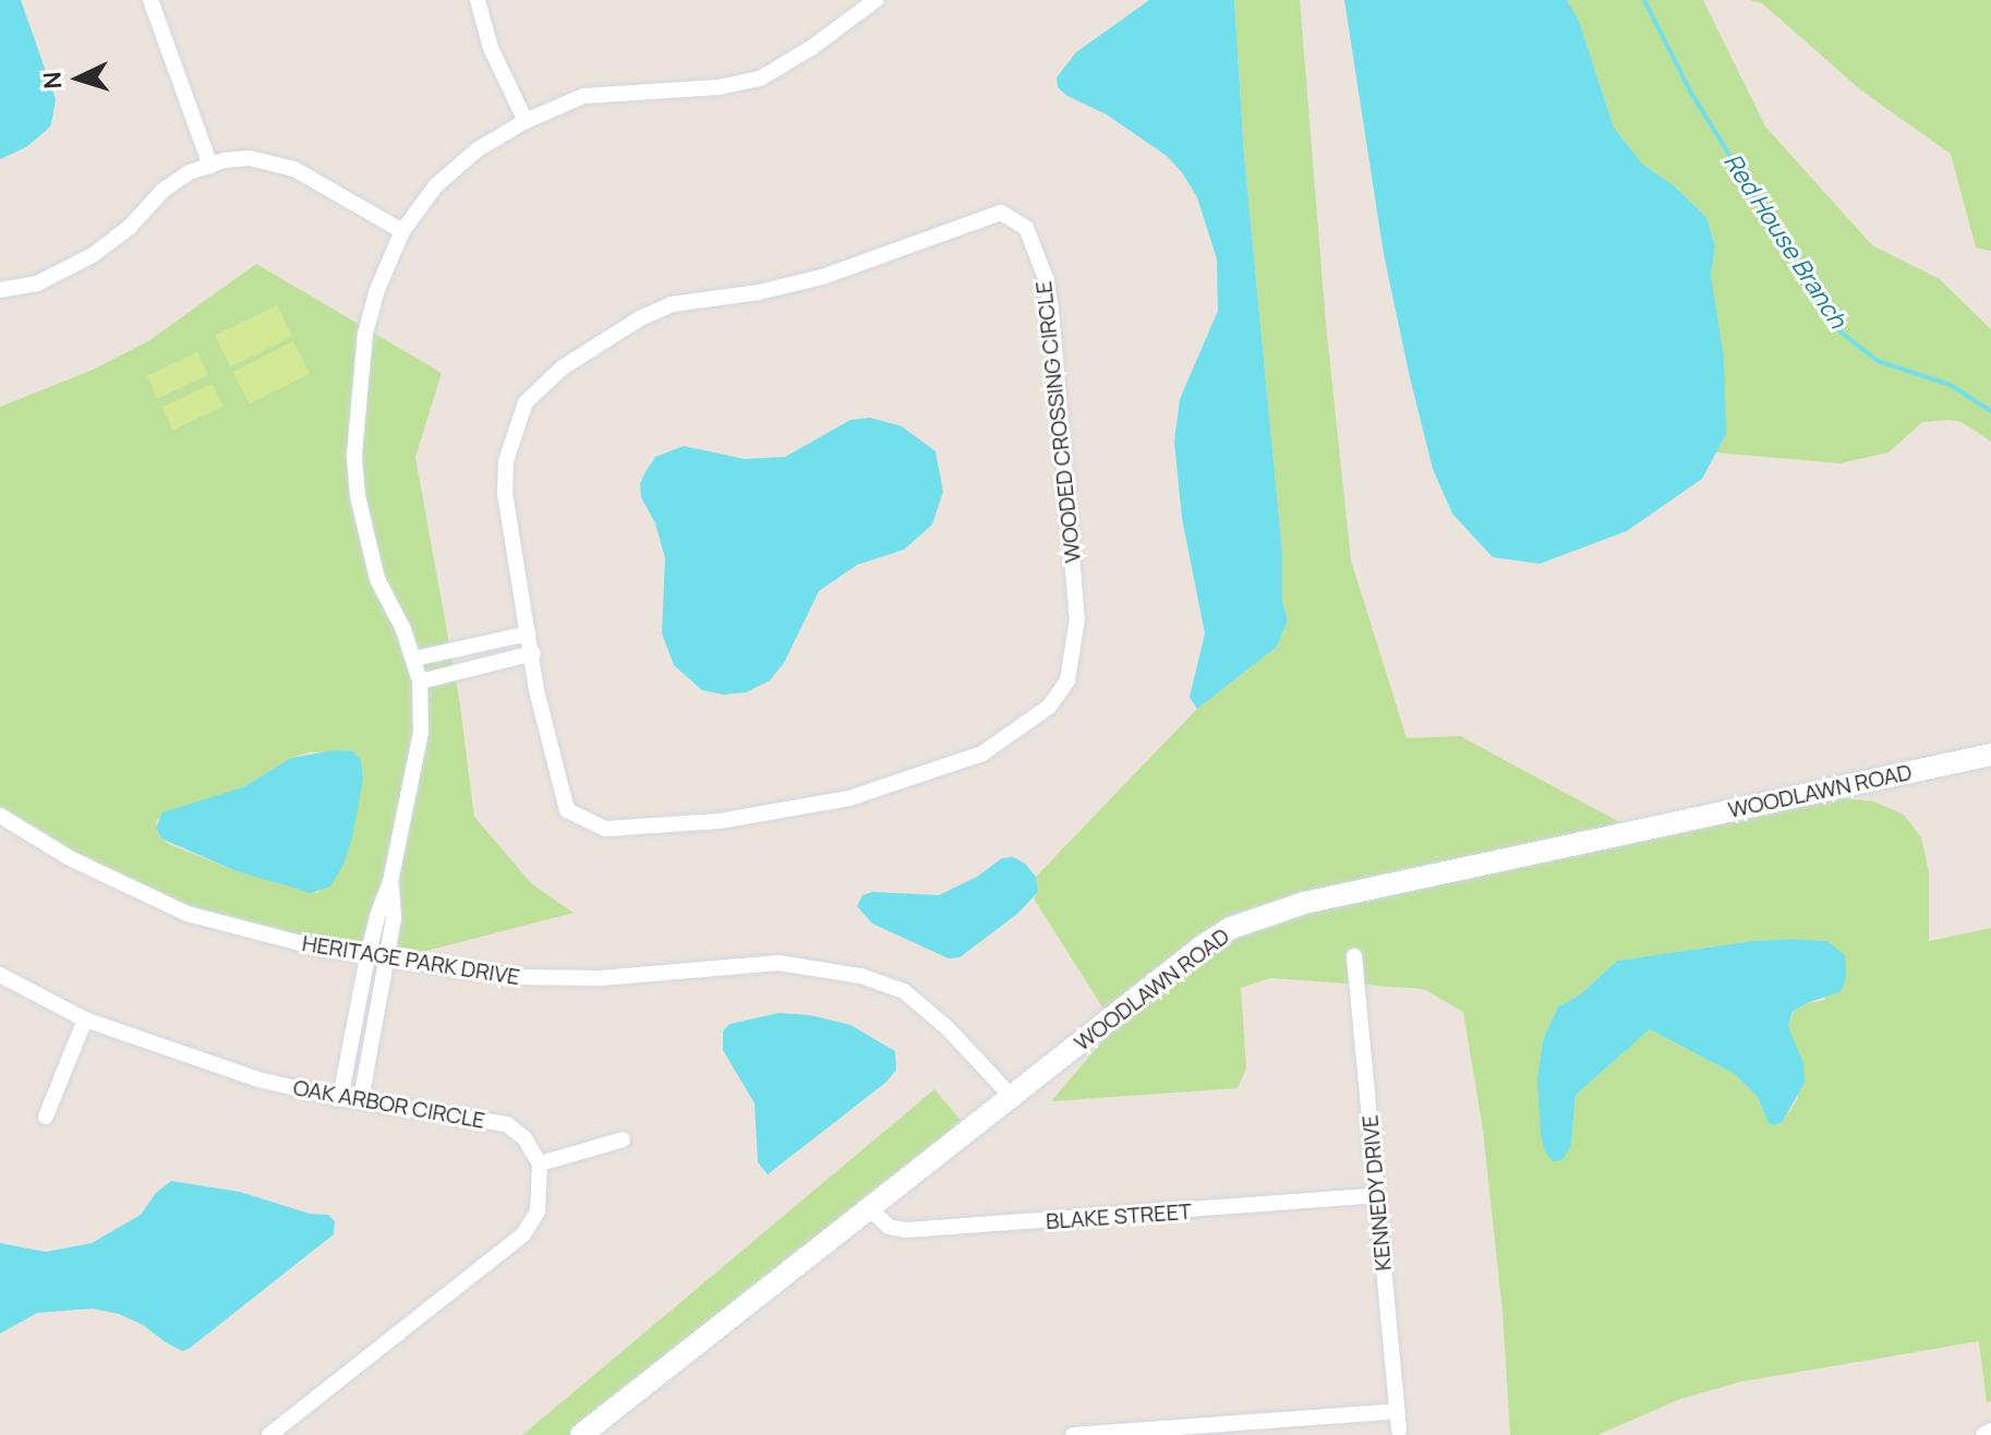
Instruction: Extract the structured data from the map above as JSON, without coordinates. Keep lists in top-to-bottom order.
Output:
{
  "streets": {
    "street": [
      "WOODED CROSSING CIRCLE",
      "WOODLAWN ROAD",
      "HERITAGE PARK DRIVE",
      "OAK ARBOR CIRCLE",
      "KENNEDY DRIVE",
      "BLAKE STREET"
    ]
  },
  "crossings": [
    ["WOODLAWN ROAD", "HERITAGE PARK DRIVE"],
    ["WOODLAWN ROAD", "BLAKE STREET"],
    ["KENNEDY DRIVE", "BLAKE STREET"]
  ],
  "water": ["Red House Branch"],
  "north": "left"
}
